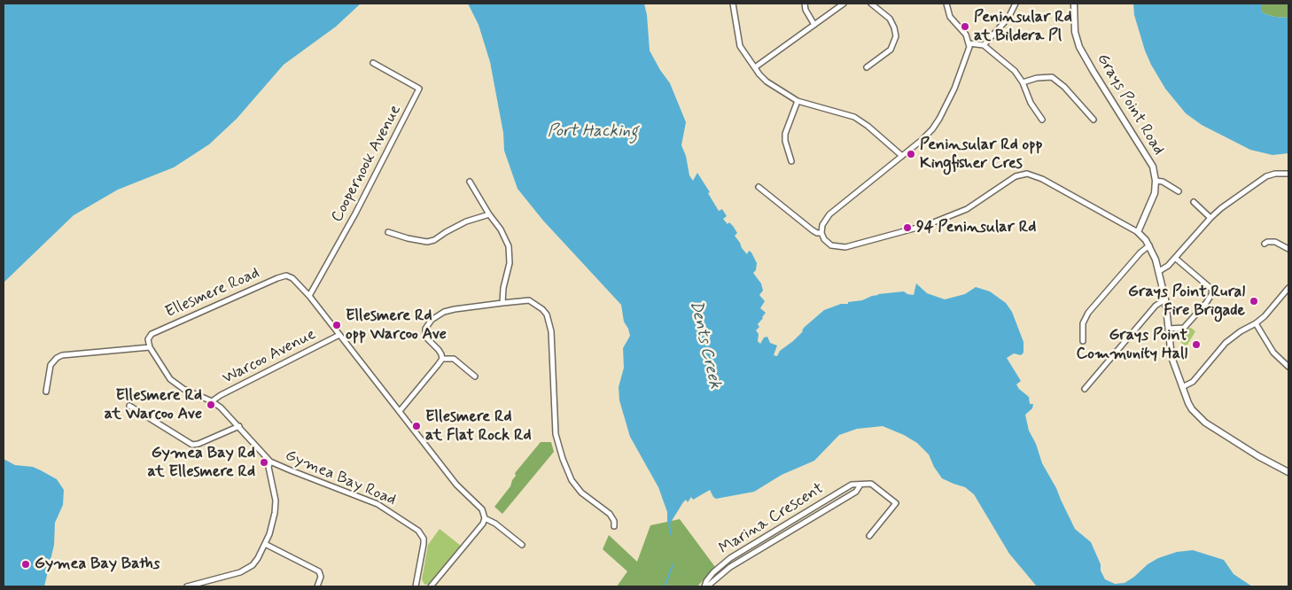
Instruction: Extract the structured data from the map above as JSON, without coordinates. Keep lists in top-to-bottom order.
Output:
{
  "streets": {
    "street": [
      "Grays Point Road",
      "Coopernook Avenue",
      "Ellesmere Road",
      "Warcoo Avenue",
      "Gymea Bay Road",
      "Marina Crescent"
    ]
  },
  "crossings": [
    ["Coopernook Avenue", "Ellesmere Road"],
    ["Ellesmere Road", "Warcoo Avenue"]
  ],
  "water": ["Port Hacking", "Dents Creek"],
  "places": [
    "Peninsular Rd at Bildera Pl",
    "Peninsular Rd opp Kingfisher Cres",
    "94 Peninsular Rd",
    "Grays Point Rural Fire Brigade",
    "Ellesmere Rd opp Warcoo Ave",
    "Grays Point Community Hall",
    "Ellesmere Rd at Warcoo Ave",
    "Ellesmere Rd at Flat Rock Rd",
    "Gymea Bay Rd at Ellesmere Rd",
    "Gymea Bay Baths"
  ]
}
